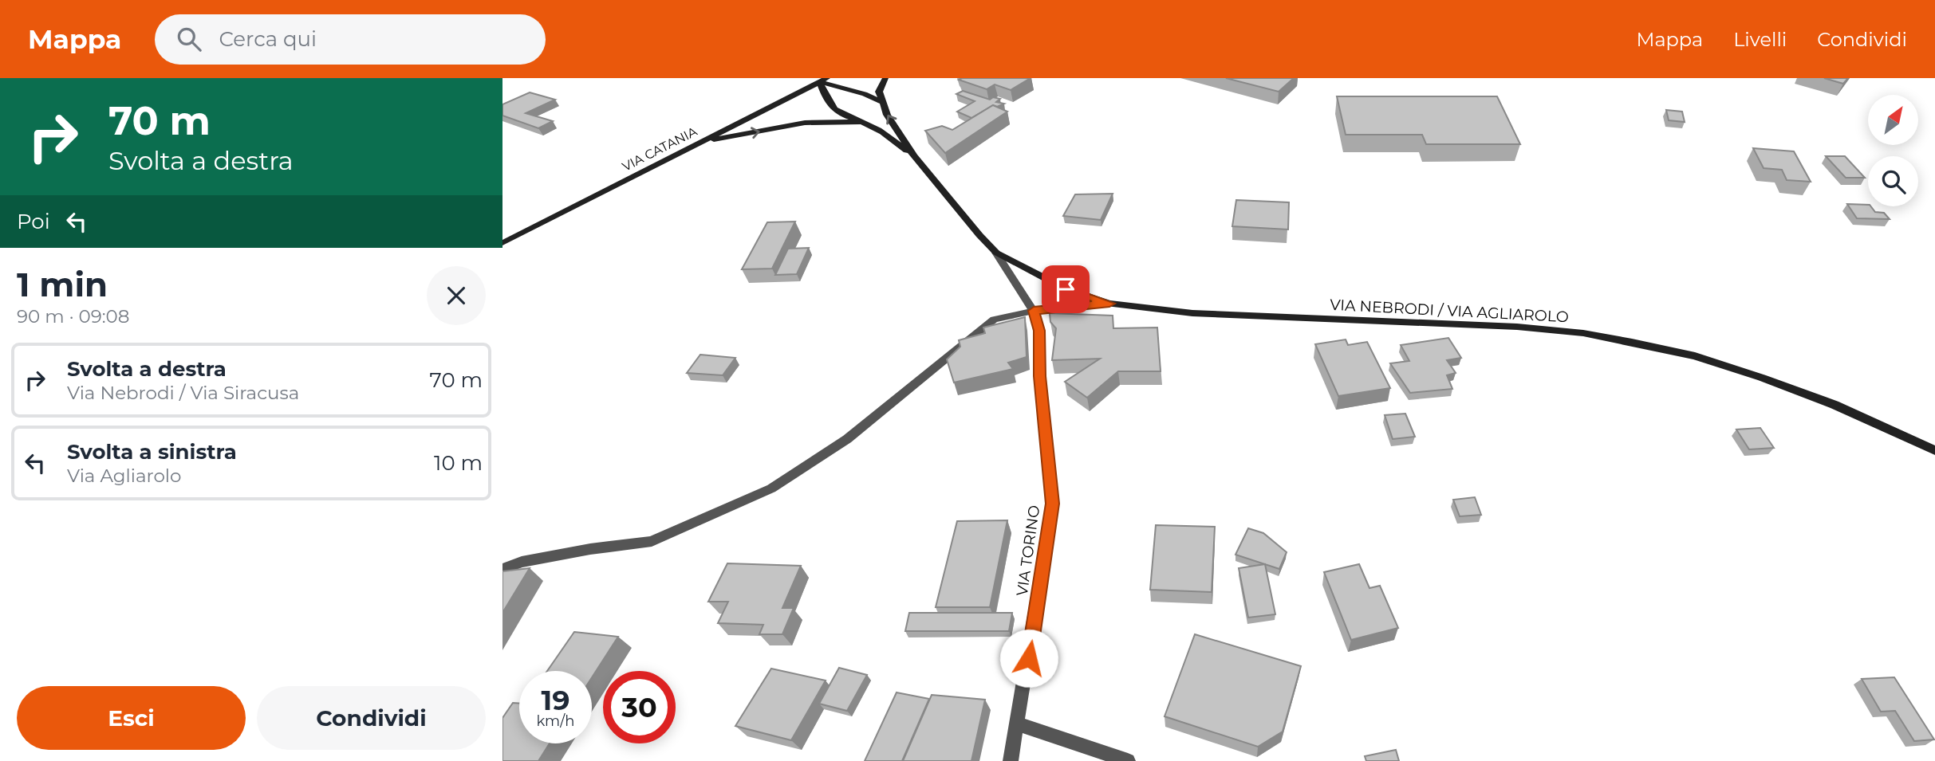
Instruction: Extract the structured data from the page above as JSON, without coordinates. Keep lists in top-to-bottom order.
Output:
{
  "streets": {
    "street": ["VIA CATANIA", "VIA NEBRODI / VIA AGLIAROLO", "VIA TORINO"]
  },
  "north": "top right",
  "page": {
    "header": "Mappa",
    "search": "Cerca qui",
    "nav": ["Mappa", "Livelli", "Condividi"],
    "turn": ["70 m", "Svolta a destra"],
    "then": "Poi",
    "heading": ["1 min", "90 m · 09:08"],
    "list": [
      {
        "name": "Svolta a destra",
        "note": "Via Nebrodi / Via Siracusa",
        "value": "70 m"
      },
      {
        "name": "Svolta a sinistra",
        "note": "Via Agliarolo",
        "value": "10 m"
      }
    ],
    "speed": "19 km/h",
    "limit": "30",
    "buttons": ["Esci", "Condividi"]
  }
}
